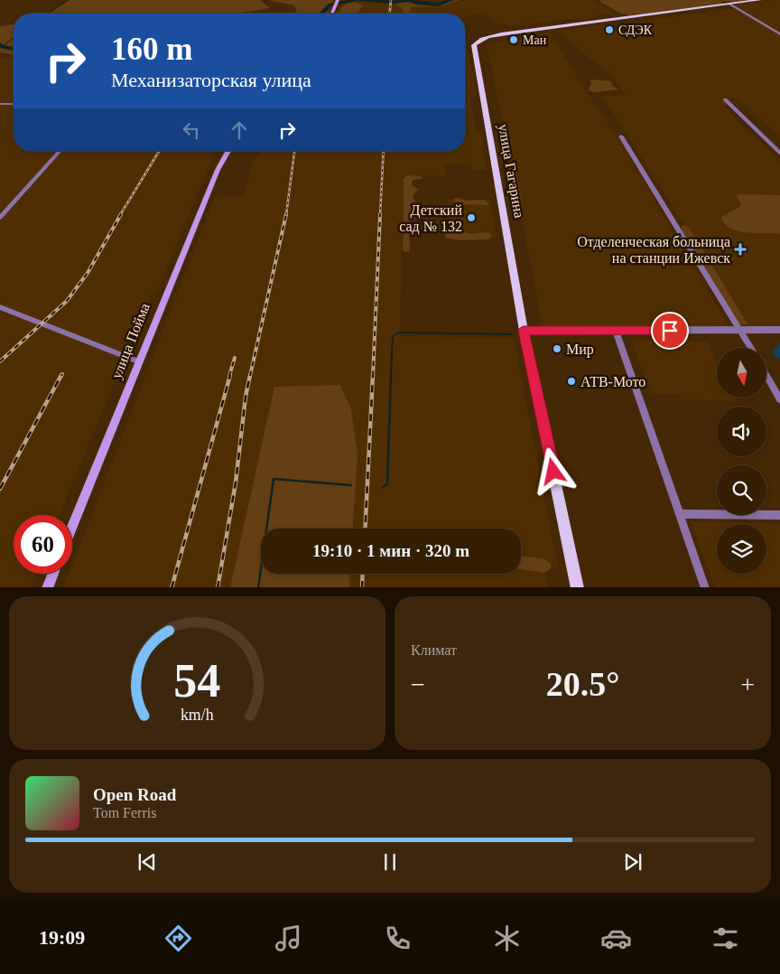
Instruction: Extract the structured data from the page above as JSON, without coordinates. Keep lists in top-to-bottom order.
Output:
{
  "streets": {
    "main road": ["улица Гагарина", "улица Пойма"]
  },
  "places": {
    "other": [
      "СДЭК",
      "Ман",
      "Детский сад № 132",
      "Мир",
      "АТВ-Мото"
    ],
    "health": ["Отделенческая больница на станции Ижевск"]
  },
  "north": "bottom",
  "page": {
    "turn": ["160 m", "Механизаторская улица"],
    "limit": "60",
    "trip": "19:10 · 1 мин · 320 m",
    "tile": "Климат",
    "heat": ["−", "20.5°", "+"],
    "song": ["Open Road", "Tom Ferris"],
    "tabs": "19:09",
    "gauge": ["54", "km/h"]
  }
}
